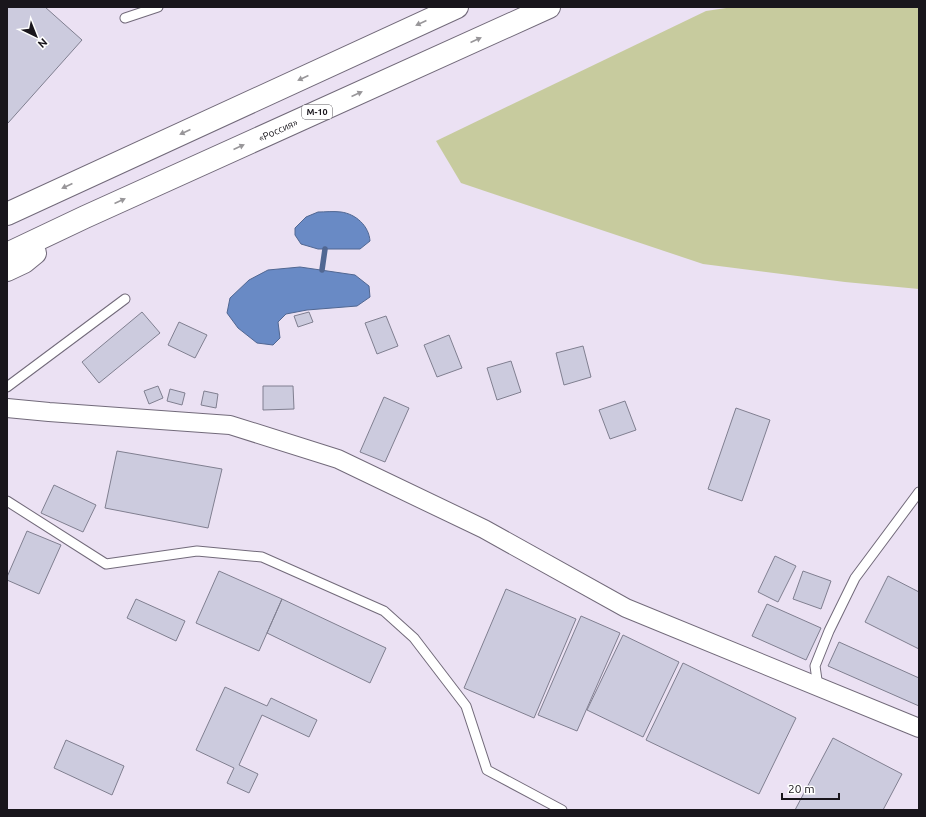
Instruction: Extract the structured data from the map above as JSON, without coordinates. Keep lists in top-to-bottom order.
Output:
{
  "streets": {
    "highway": ["М-10", "«Россия»"]
  },
  "scale_bar": "20 m",
  "north": "bottom right"
}
